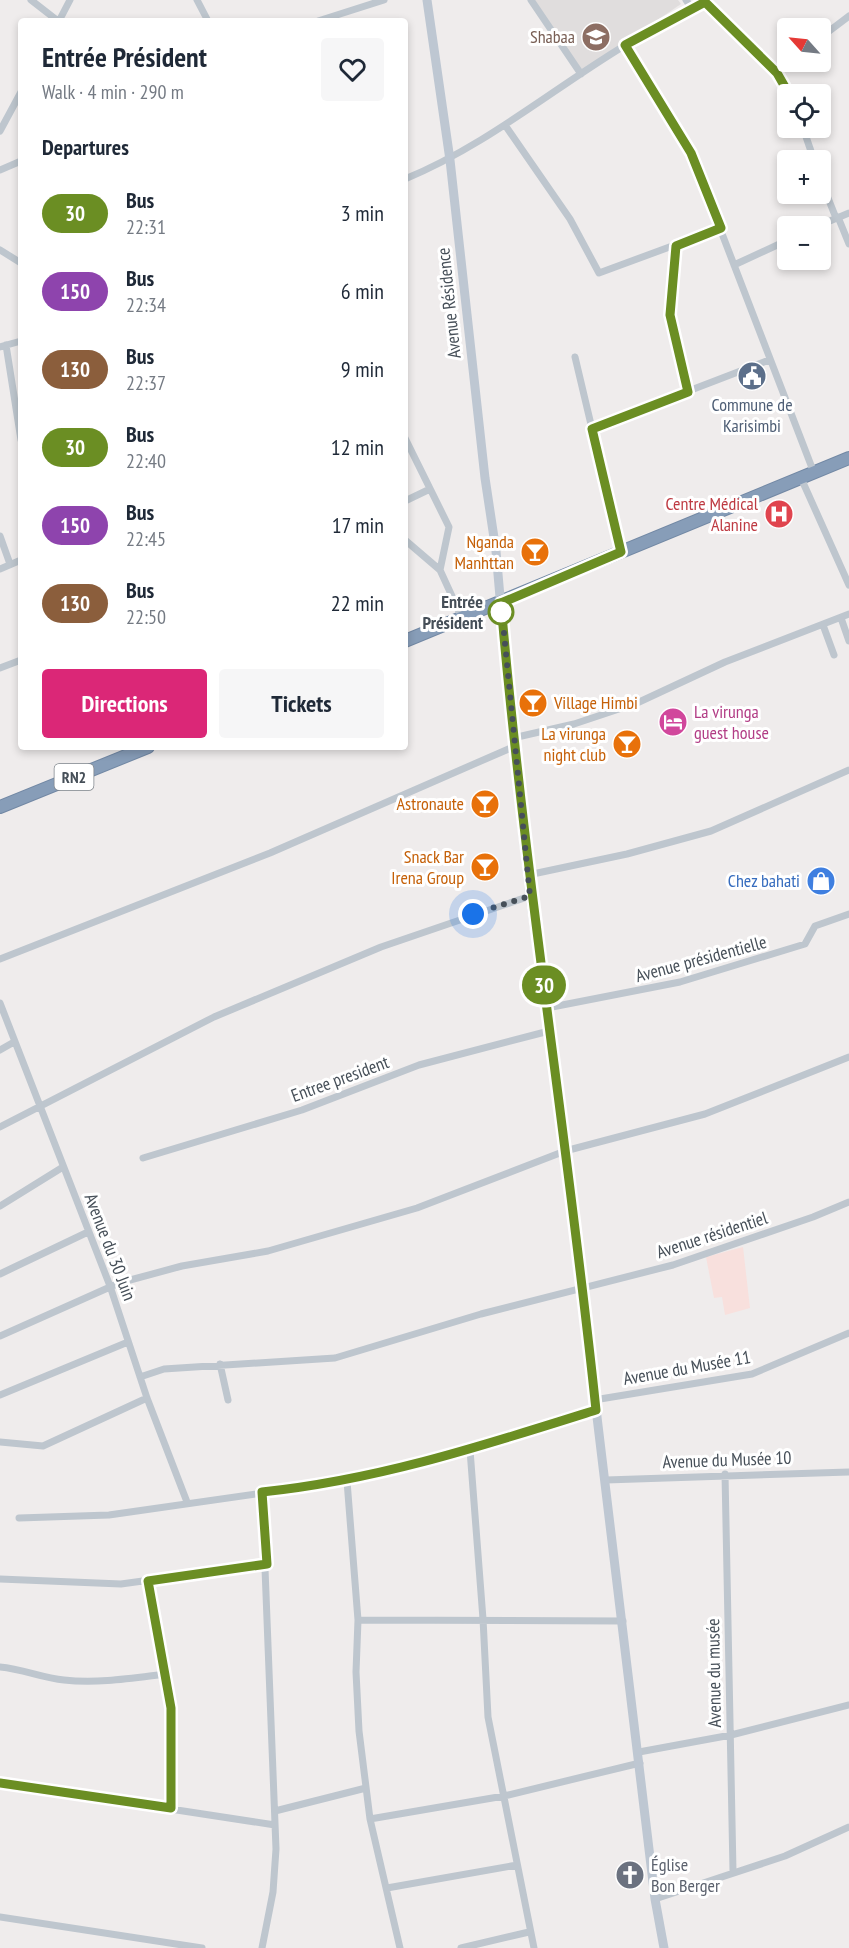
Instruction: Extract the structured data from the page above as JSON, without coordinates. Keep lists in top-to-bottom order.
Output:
{
  "streets": {
    "highway": ["RN2"],
    "street": [
      "Avenue Résidence",
      "Avenue présidentielle",
      "Entree president",
      "Avenue résidentiel",
      "Avenue du 30 Juin",
      "Avenue du Musée 11",
      "Avenue du Musée 10",
      "Avenue du musée"
    ]
  },
  "crossings": [
    ["Avenue Résidence", "Avenue présidentielle"],
    ["Avenue Résidence", "Entree president"],
    ["Avenue Résidence", "Avenue résidentiel"],
    ["Avenue Résidence", "Avenue du Musée 11"],
    ["Avenue Résidence", "Avenue du Musée 10"],
    ["Avenue résidentiel", "Avenue du 30 Juin"],
    ["Avenue du Musée 10", "Avenue du musée"]
  ],
  "places": {
    "school or university": ["Shabaa"],
    "public building": ["Commune de Karisimbi"],
    "hospital": ["Centre Médical Alanine"],
    "bar": [
      "Nganda Manhttan",
      "Village Himbi",
      "La virunga night club",
      "Astronaute",
      "Snack Bar Irena Group"
    ],
    "other": ["Entrée Président"],
    "hotel": ["La virunga guest house"],
    "shop": ["Chez bahati"],
    "church": ["Église Bon Berger"]
  },
  "lines": ["bus line 30"],
  "north": "top left",
  "page": {
    "on_map": "30",
    "map_buttons": ["+", "−"],
    "heading": [
      ["Entrée Président", "Walk · 4 min · 290 m"],
      "Departures"
    ],
    "list": [
      {
        "mark": "30",
        "name": "Bus",
        "note": "22:31",
        "value": "3 min"
      },
      {
        "mark": "150",
        "name": "Bus",
        "note": "22:34",
        "value": "6 min"
      },
      {
        "mark": "130",
        "name": "Bus",
        "note": "22:37",
        "value": "9 min"
      },
      {
        "mark": "30",
        "name": "Bus",
        "note": "22:40",
        "value": "12 min"
      },
      {
        "mark": "150",
        "name": "Bus",
        "note": "22:45",
        "value": "17 min"
      },
      {
        "mark": "130",
        "name": "Bus",
        "note": "22:50",
        "value": "22 min"
      }
    ],
    "buttons": ["Directions", "Tickets"]
  }
}
